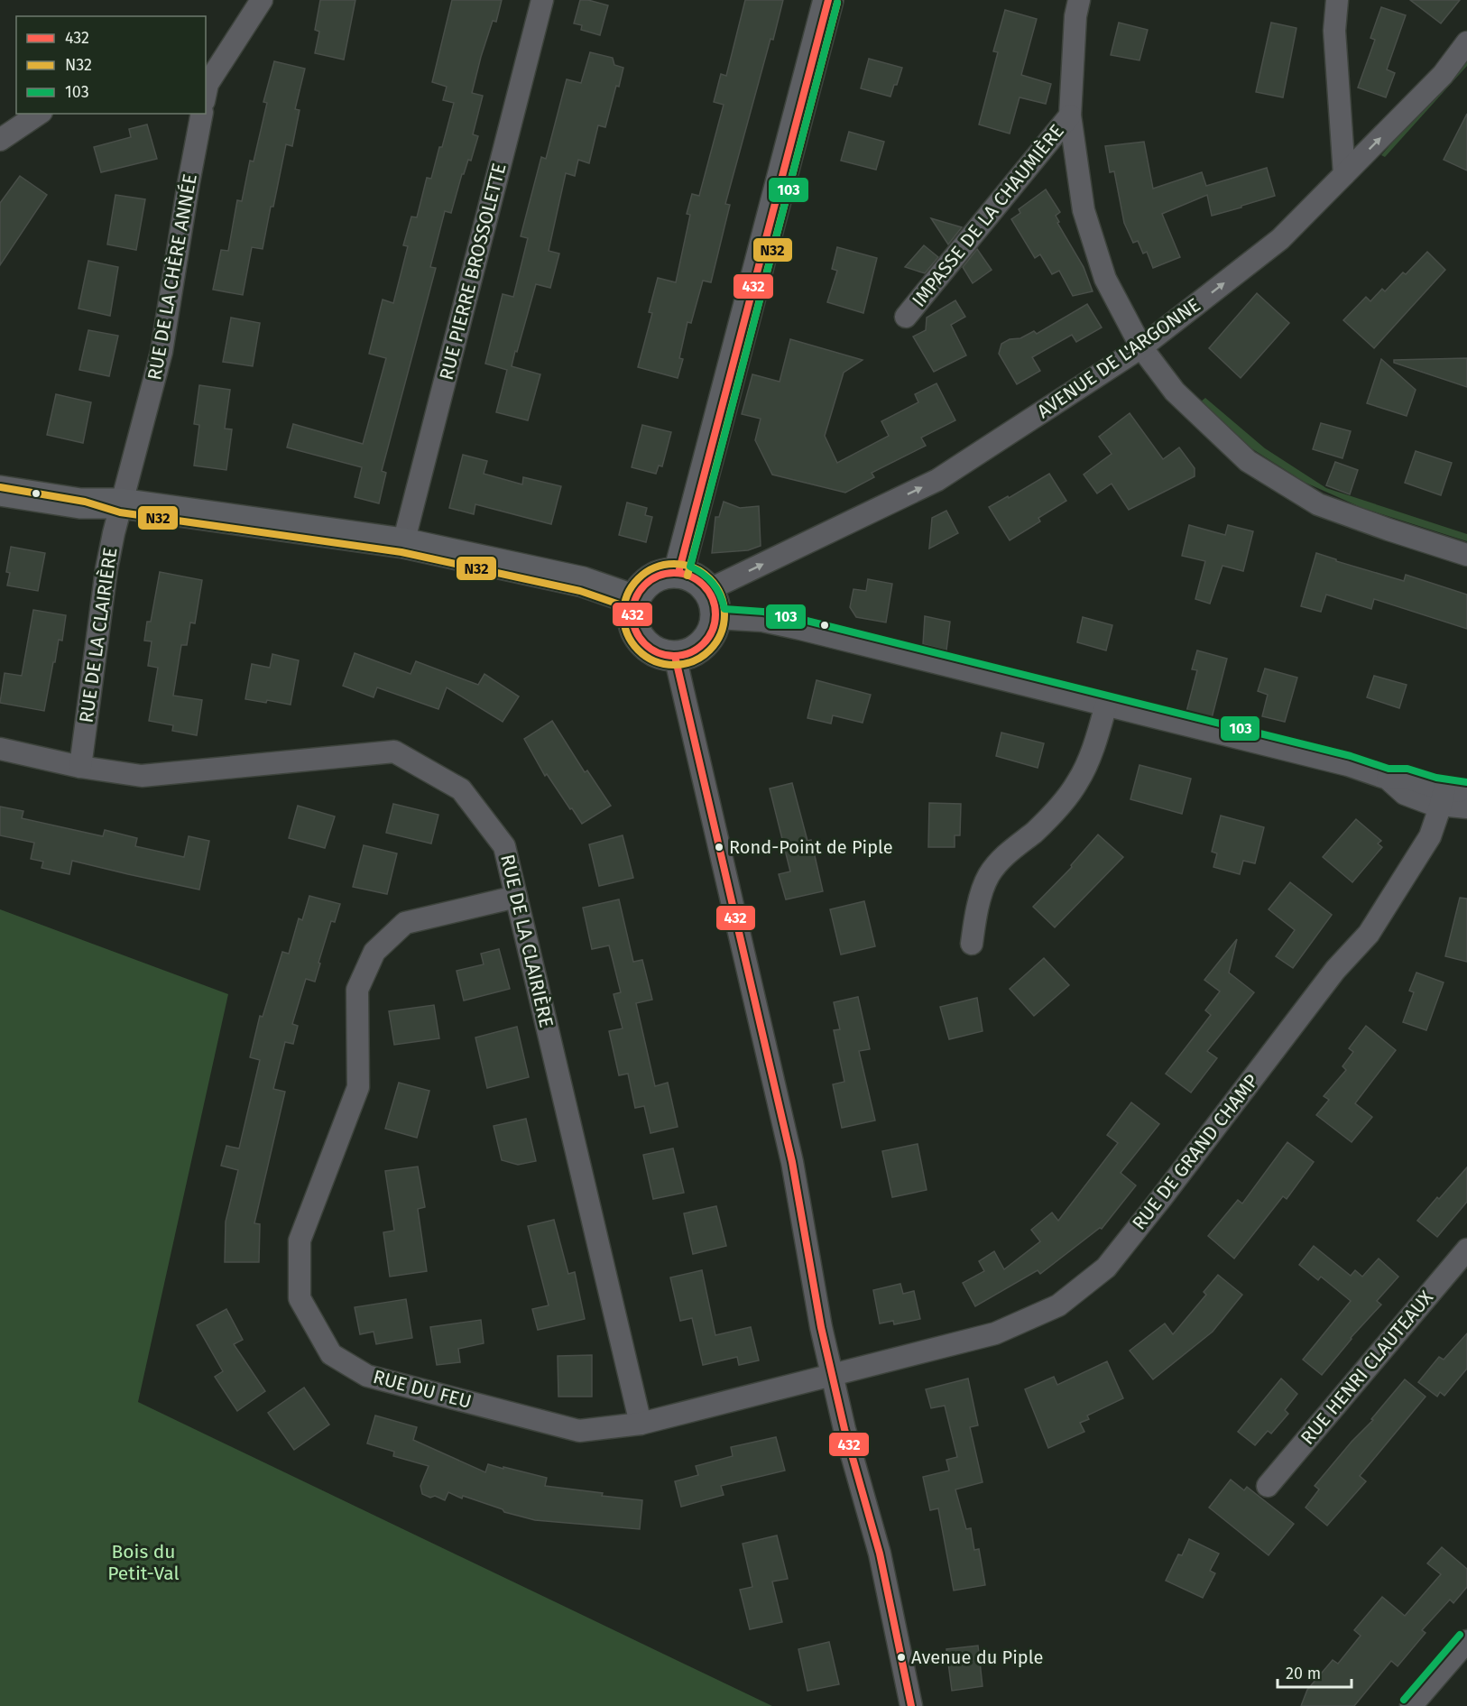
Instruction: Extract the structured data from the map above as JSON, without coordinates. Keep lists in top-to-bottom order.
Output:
{
  "streets": {
    "street": [
      "IMPASSE DE LA CHAUMIÈRE",
      "RUE PIERRE BROSSOLETTE",
      "RUE DE LA CHÈRE ANNÉE",
      "AVENUE DE L'ARGONNE",
      "RUE DE LA CLAIRIÈRE",
      "RUE DE GRAND CHAMP",
      "RUE HENRI CLAUTEAUX",
      "RUE DU FEU"
    ]
  },
  "crossings": [
    ["RUE DE LA CHÈRE ANNÉE", "RUE DE LA CLAIRIÈRE"],
    ["RUE DE LA CLAIRIÈRE", "RUE DU FEU"],
    ["RUE DE GRAND CHAMP", "RUE DU FEU"]
  ],
  "one_way": ["AVENUE DE L'ARGONNE"],
  "parks": ["Bois du Petit-Val"],
  "places": ["Rond-Point de Piple", "Avenue du Piple"],
  "lines": ["transit line 432", "transit line N32", "transit line 103"],
  "legend": ["432", "N32", "103"],
  "scale_bar": "20 m"
}
